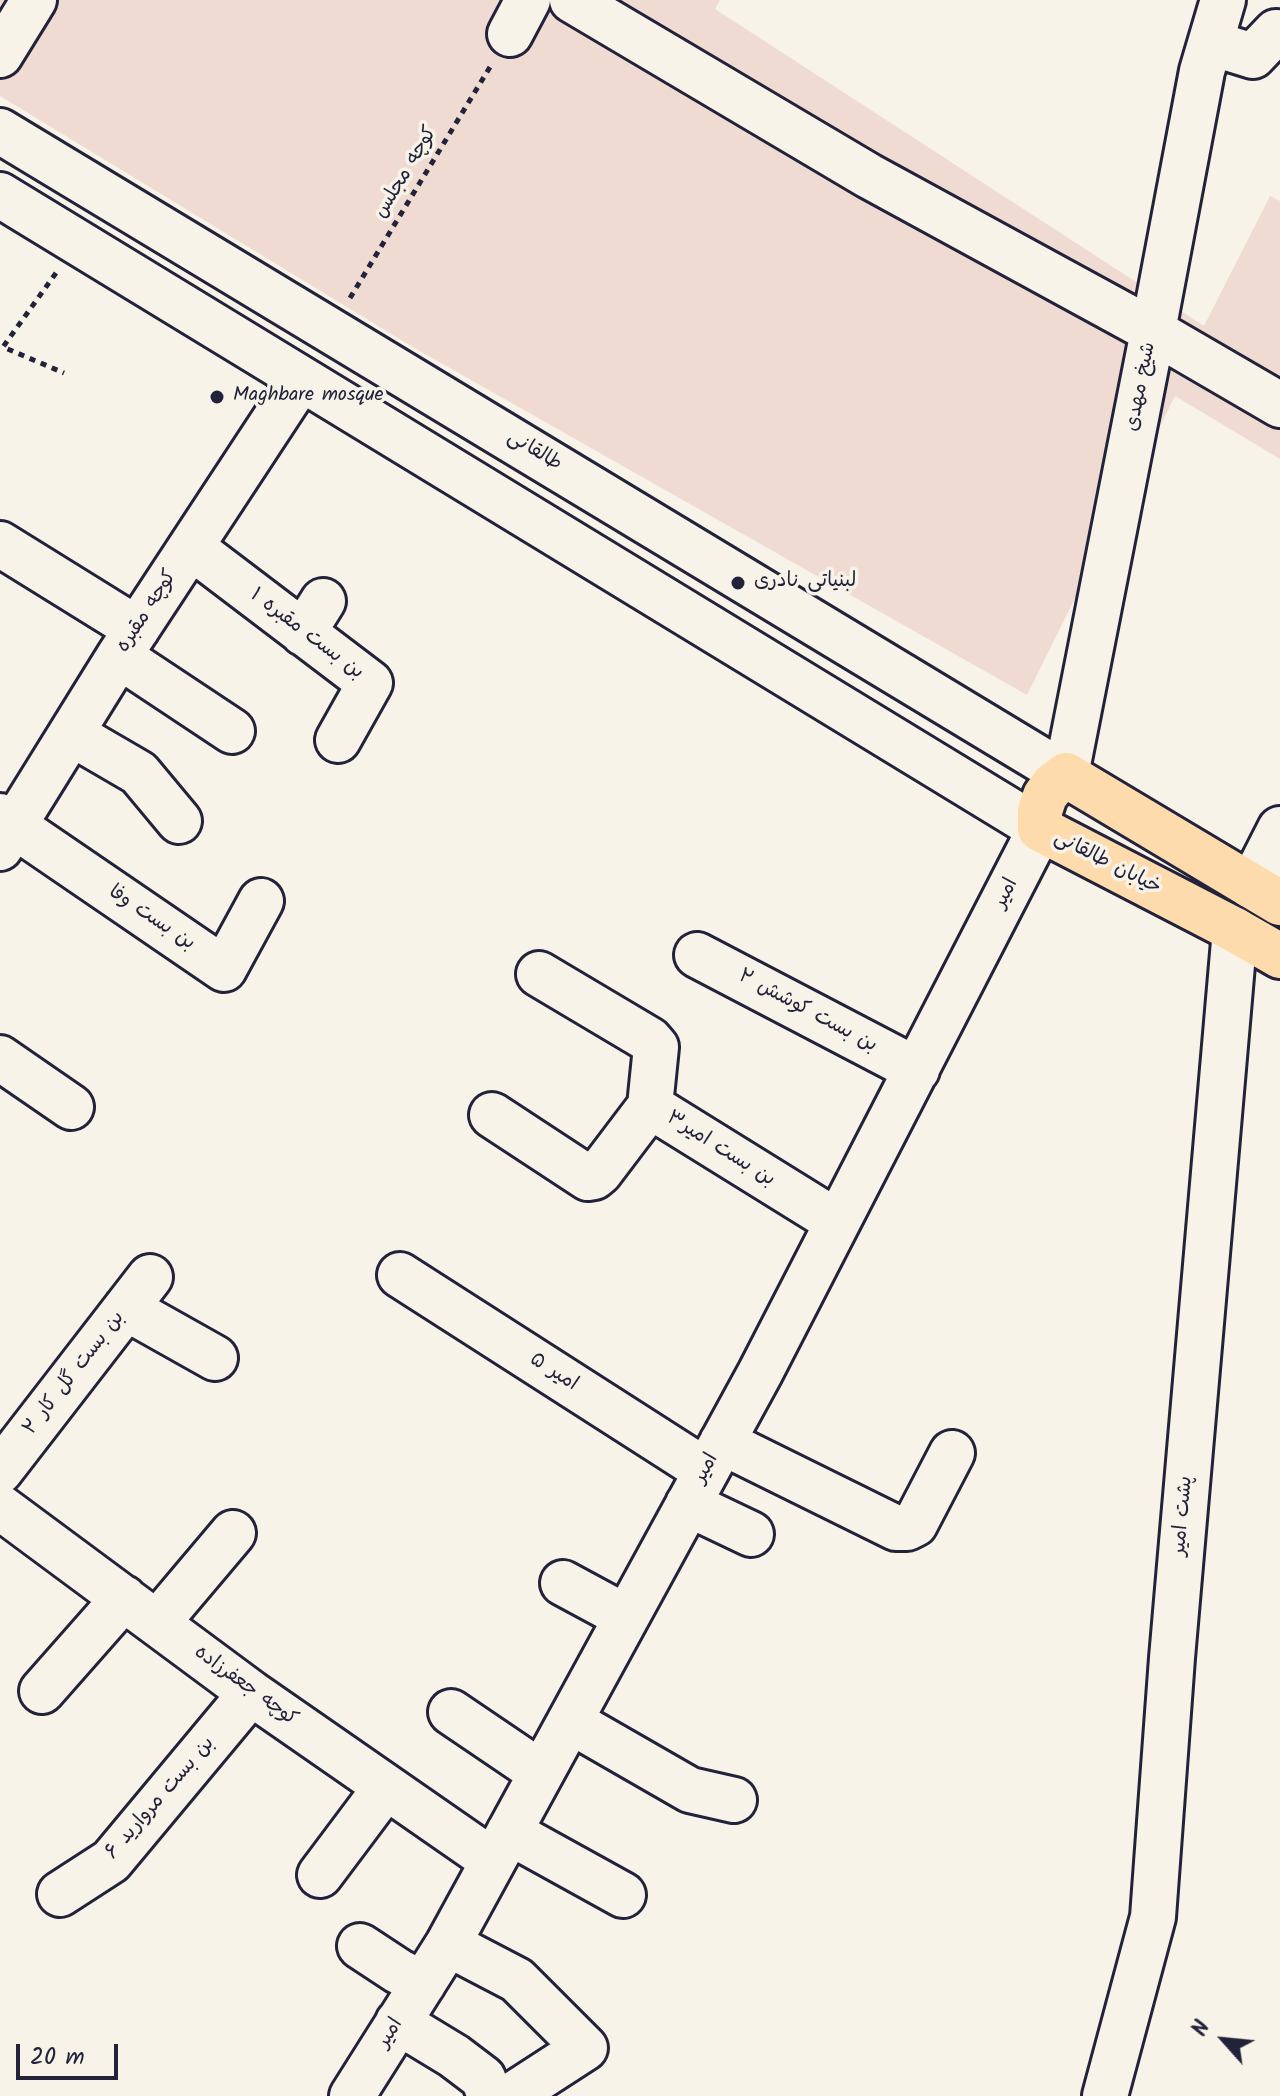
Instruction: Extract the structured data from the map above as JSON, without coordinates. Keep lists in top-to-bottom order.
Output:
{
  "streets": {
    "main road": ["خیابان طالقانی"],
    "street": [
      "شیخ مهدی",
      "طالقانی",
      "کوچه مقبره",
      "بن بست مقبره ۱",
      "امیر",
      "بن بست وفا",
      "بن بست کوشش ۲",
      "بن بست امیر۳",
      "امیر ۵",
      "بن بست گل کار ۲",
      "پشت امیر",
      "کوچه جعفرزاده",
      "بن بست مروارید ۶"
    ],
    "path": ["کوچه مجلس"]
  },
  "crossings": [
    ["کوچه مجلس", "طالقانی"],
    ["شیخ مهدی", "طالقانی"],
    ["شیخ مهدی", "خیابان طالقانی"],
    ["طالقانی", "خیابان طالقانی"],
    ["کوچه مقبره", "بن بست مقبره ۱"],
    ["کوچه مقبره", "بن بست وفا"],
    ["خیابان طالقانی", "امیر"],
    ["خیابان طالقانی", "پشت امیر"],
    ["امیر", "بن بست کوشش ۲"],
    ["امیر", "بن بست امیر۳"],
    ["امیر", "امیر ۵"],
    ["امیر", "کوچه جعفرزاده"],
    ["کوچه جعفرزاده", "بن بست مروارید ۶"]
  ],
  "places": ["Maghbare mosque", "لبنیاتی نادری"],
  "scale_bar": "20 m",
  "north": "top left"
}
